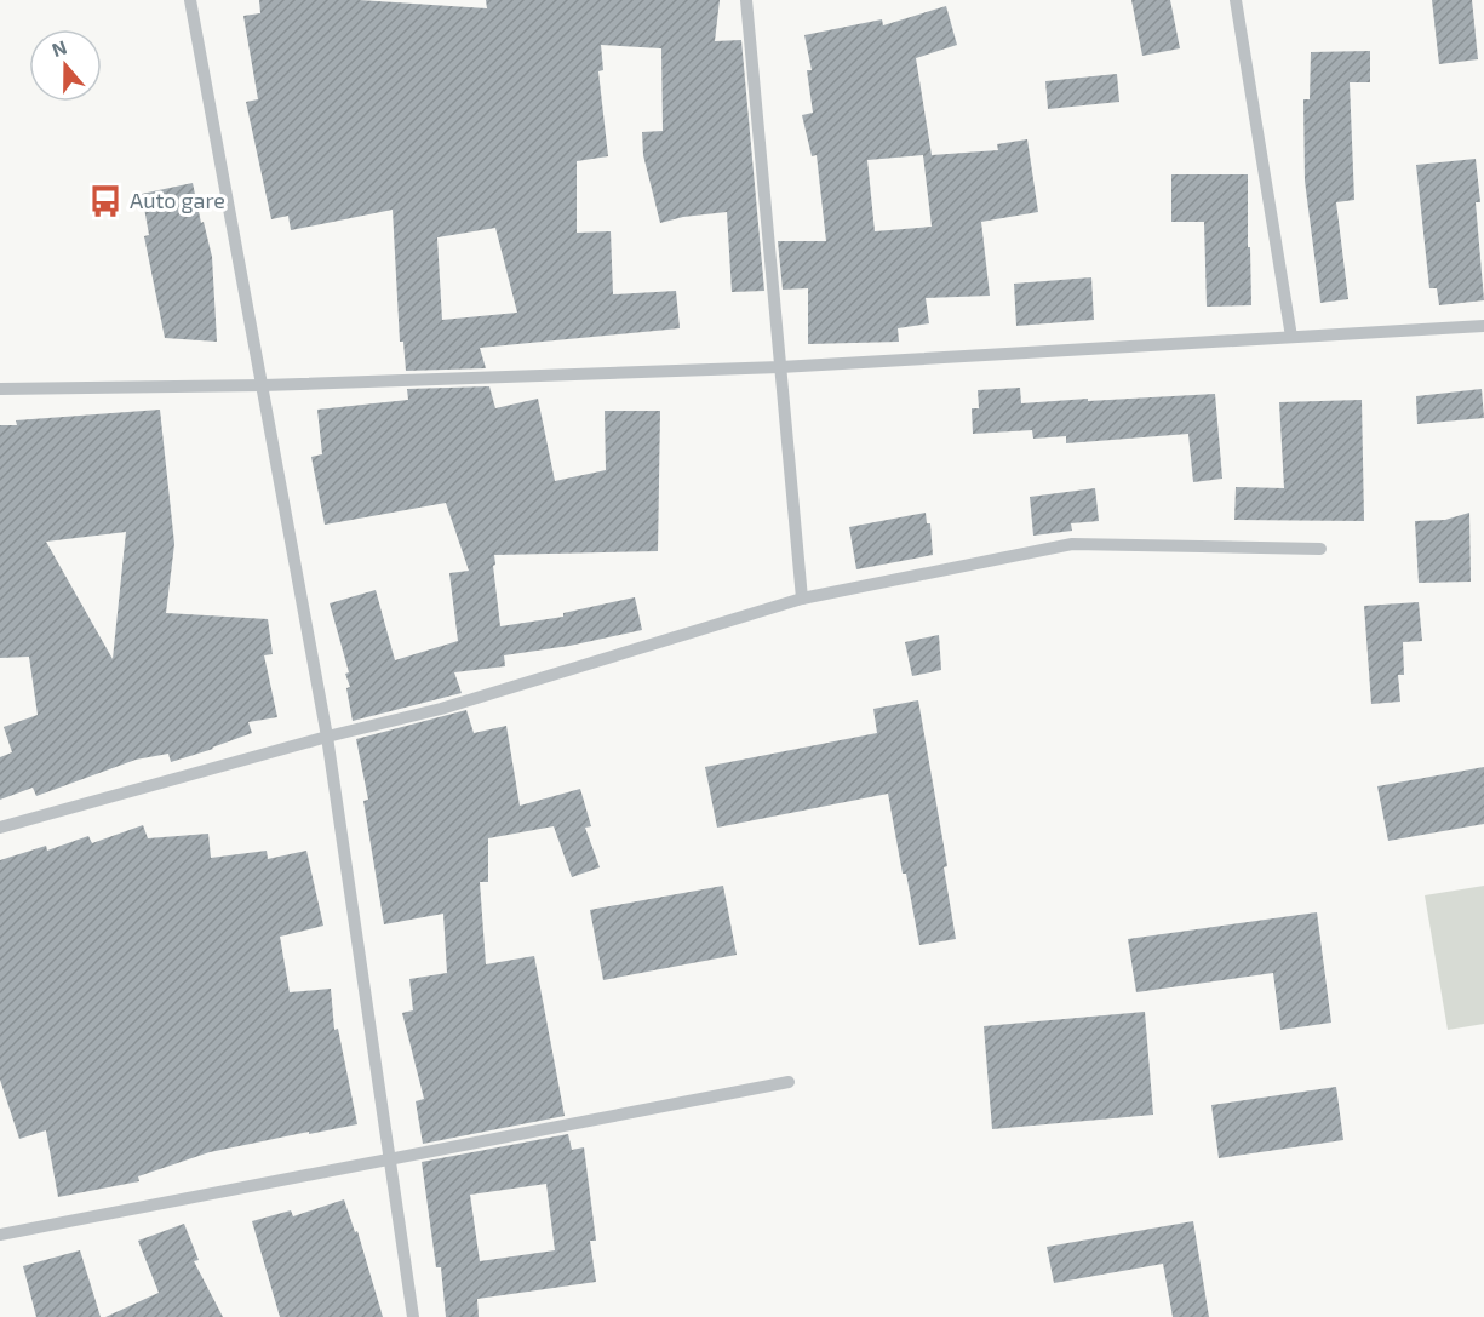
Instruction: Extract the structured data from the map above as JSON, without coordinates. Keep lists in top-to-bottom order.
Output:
{
  "places": {
    "bus stop": ["Auto gare"]
  },
  "north": "top"
}
